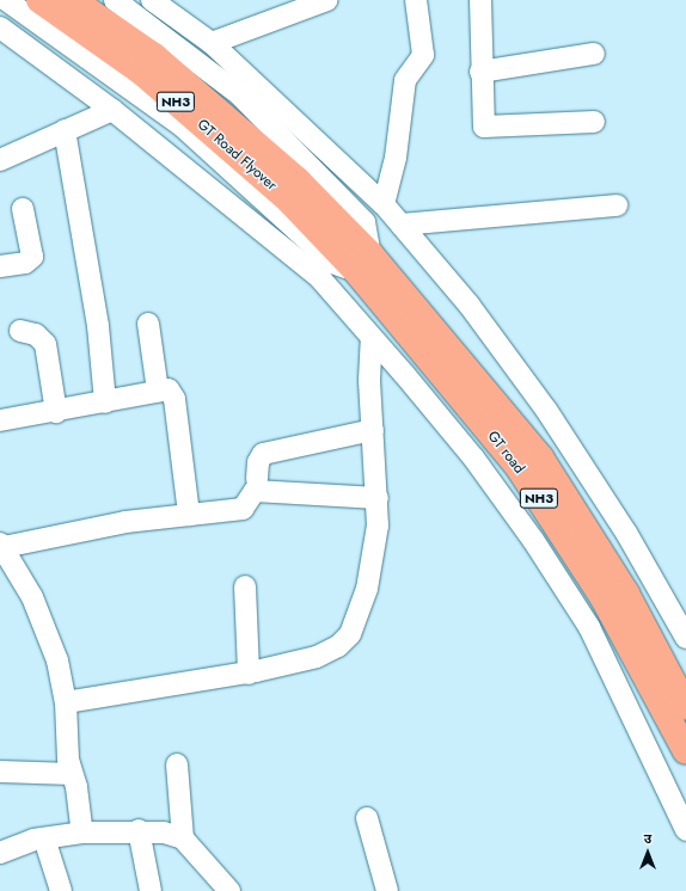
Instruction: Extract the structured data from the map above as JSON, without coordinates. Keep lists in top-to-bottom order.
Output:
{
  "streets": {
    "highway": ["NH3", "GT Road Flyover", "GT road"]
  },
  "crossings": [
    ["GT Road Flyover", "GT road"]
  ],
  "north": "top"
}
